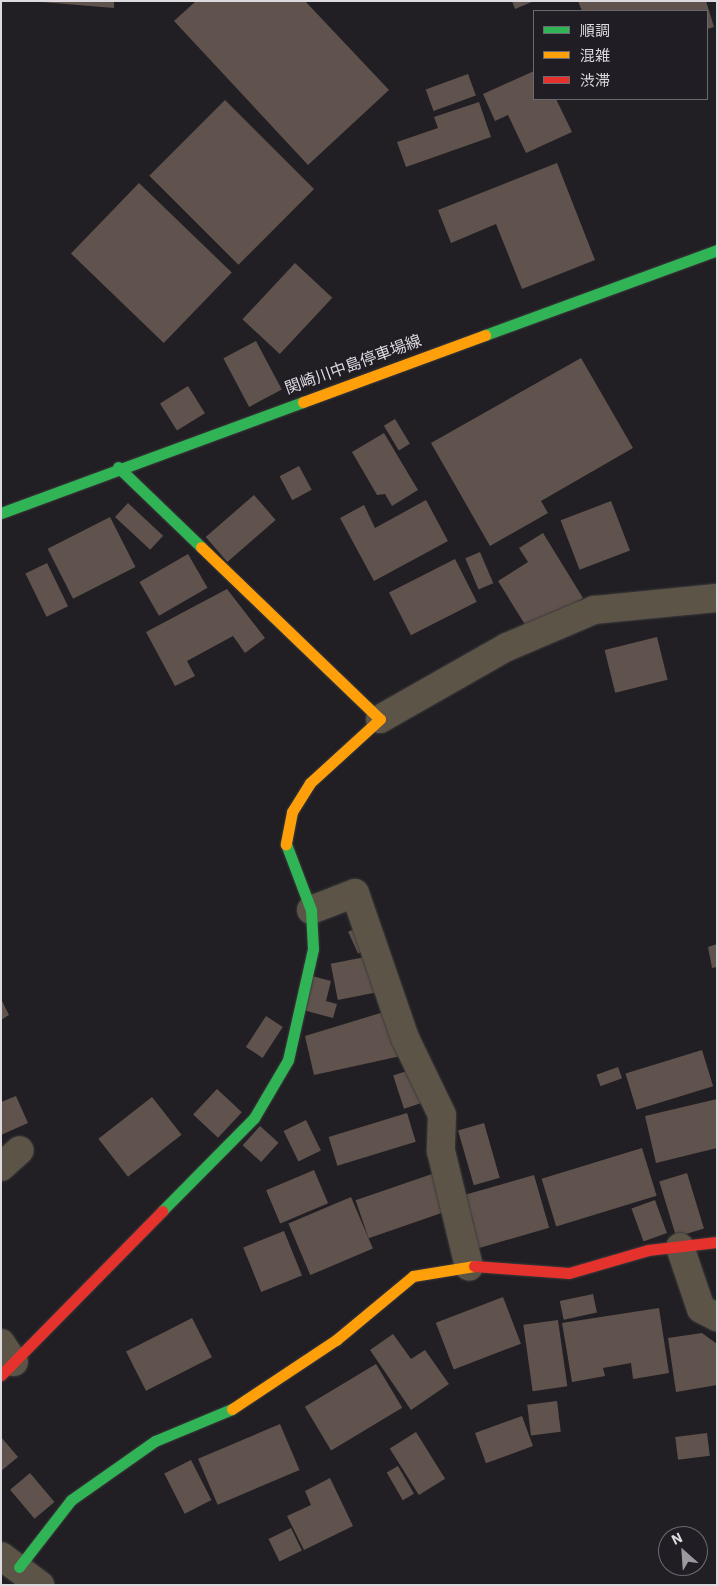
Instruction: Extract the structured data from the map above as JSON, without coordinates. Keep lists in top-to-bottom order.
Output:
{
  "streets": {
    "street": ["関崎川中島停車場線"]
  },
  "legend": ["順調", "混雑", "渋滞"],
  "north": "top left"
}
